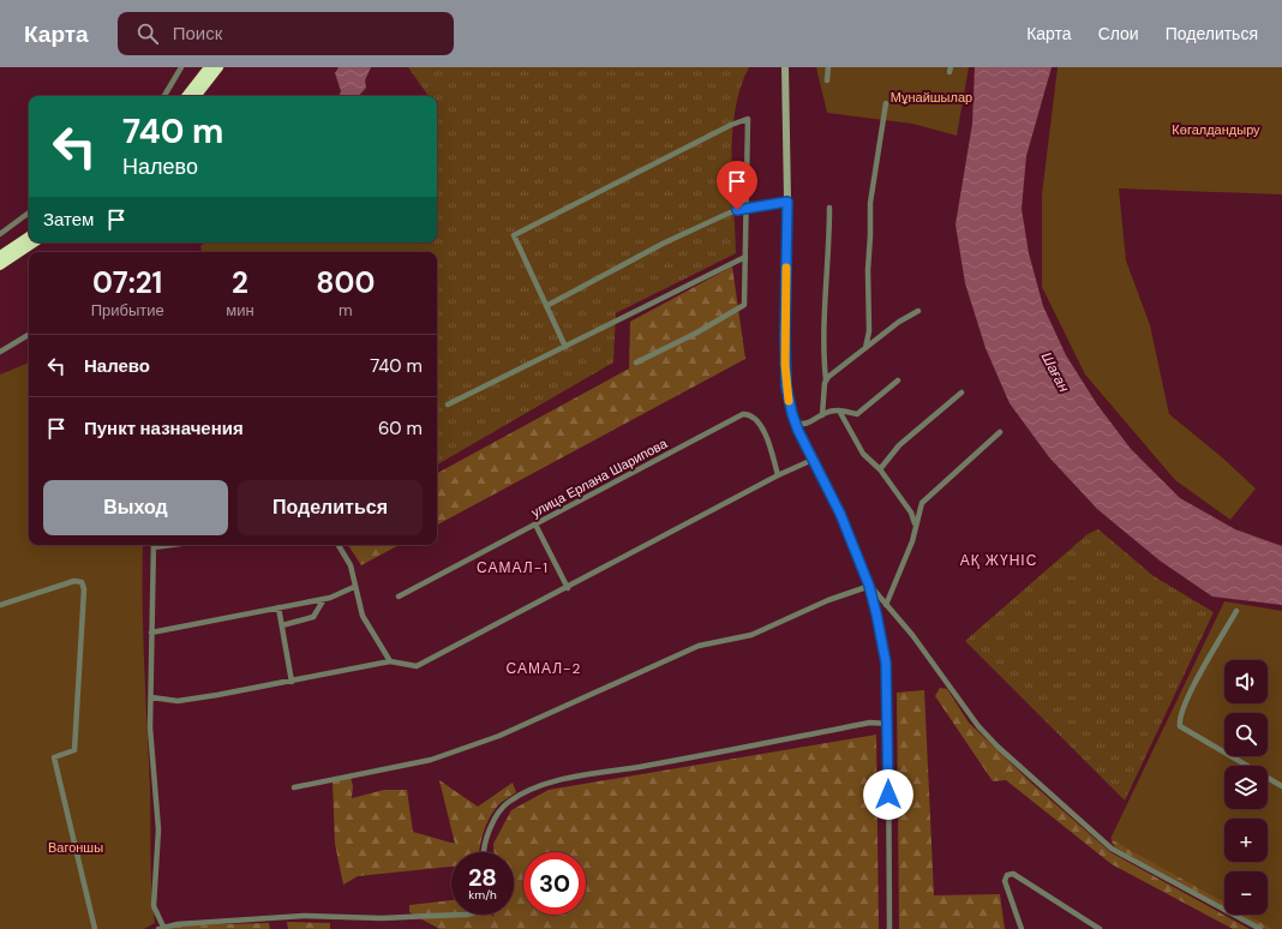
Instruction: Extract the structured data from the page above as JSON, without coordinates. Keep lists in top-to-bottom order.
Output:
{
  "streets": {
    "street": ["улица Ерлана Шарипова"]
  },
  "districts": ["АҚ ЖҮНІС", "САМАЛ-1", "САМАЛ-2"],
  "water": ["Шаған"],
  "parks": ["Мұнайшылар", "Көгалдандыру", "Вагоншы"],
  "page": {
    "header": "Карта",
    "search": "Поиск",
    "nav": ["Карта", "Слои", "Поделиться"],
    "turn": ["740 m", "Налево"],
    "then": "Затем",
    "eta": [
      "07:21",
      "Прибытие",
      "2",
      "мин",
      "800",
      "m"
    ],
    "list": [
      {
        "name": "Налево",
        "value": "740 m"
      },
      {
        "name": "Пункт назначения",
        "value": "60 m"
      }
    ],
    "buttons": ["Выход", "Поделиться"],
    "map_buttons": ["+", "−"],
    "speed": "28 km/h",
    "limit": "30"
  }
}
